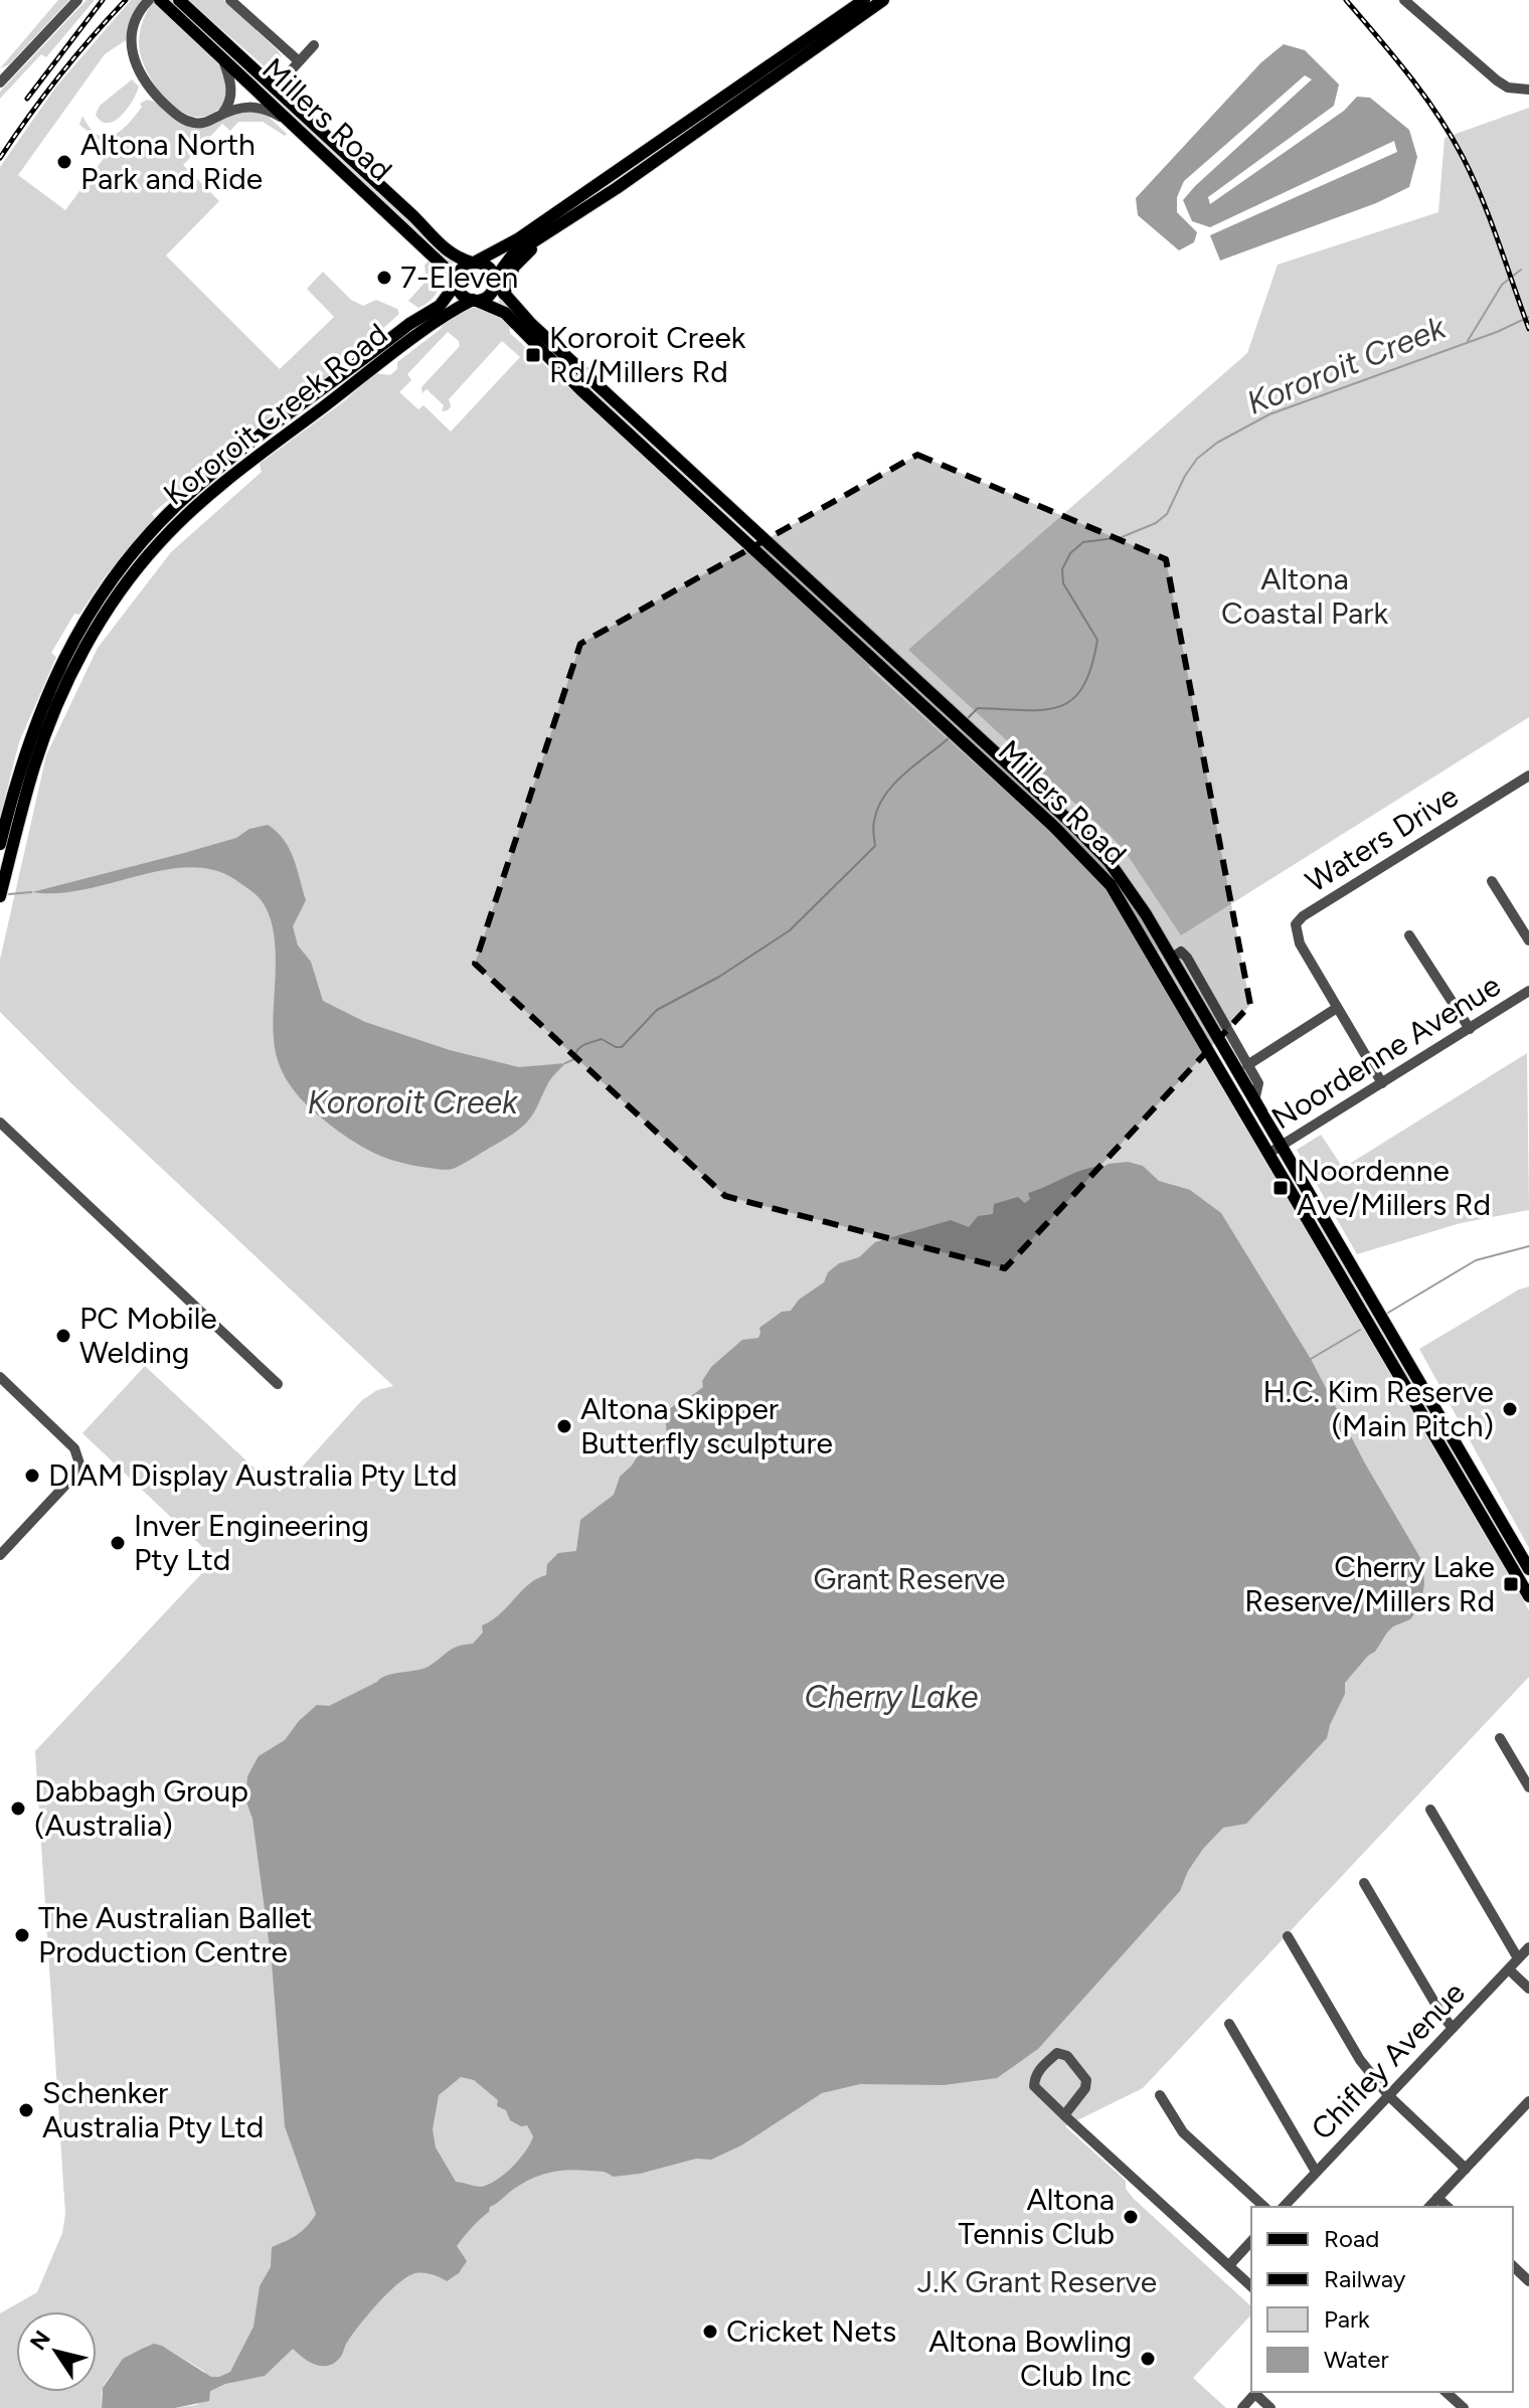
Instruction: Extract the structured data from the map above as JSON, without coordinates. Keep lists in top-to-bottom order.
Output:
{
  "streets": {
    "main road": ["Millers Road", "Kororoit Creek Road"],
    "street": ["Waters Drive", "Noordenne Avenue", "Chifley Avenue"]
  },
  "crossings": [
    ["Millers Road", "Kororoit Creek Road"],
    ["Millers Road", "Noordenne Avenue"],
    ["Waters Drive", "Noordenne Avenue"]
  ],
  "water": ["Kororoit Creek", "Cherry Lake"],
  "parks": ["Altona Coastal Park", "Grant Reserve", "J.K Grant Reserve"],
  "places": {
    "other": [
      "Altona North Park and Ride",
      "7-Eleven",
      "PC Mobile Welding",
      "H.C. Kim Reserve (Main Pitch)",
      "Altona Skipper Butterfly sculpture",
      "DIAM Display Australia Pty Ltd",
      "Inver Engineering Pty Ltd",
      "Dabbagh Group (Australia)",
      "The Australian Ballet Production Centre",
      "Schenker Australia Pty Ltd",
      "Altona Tennis Club",
      "Cricket Nets",
      "Altona Bowling Club Inc"
    ],
    "transit": ["Kororoit Creek Rd/Millers Rd", "Noordenne Ave/Millers Rd", "Cherry Lake Reserve/Millers Rd"]
  },
  "legend": [
    "Road",
    "Railway",
    "Park",
    "Water"
  ],
  "north": "top left"
}
